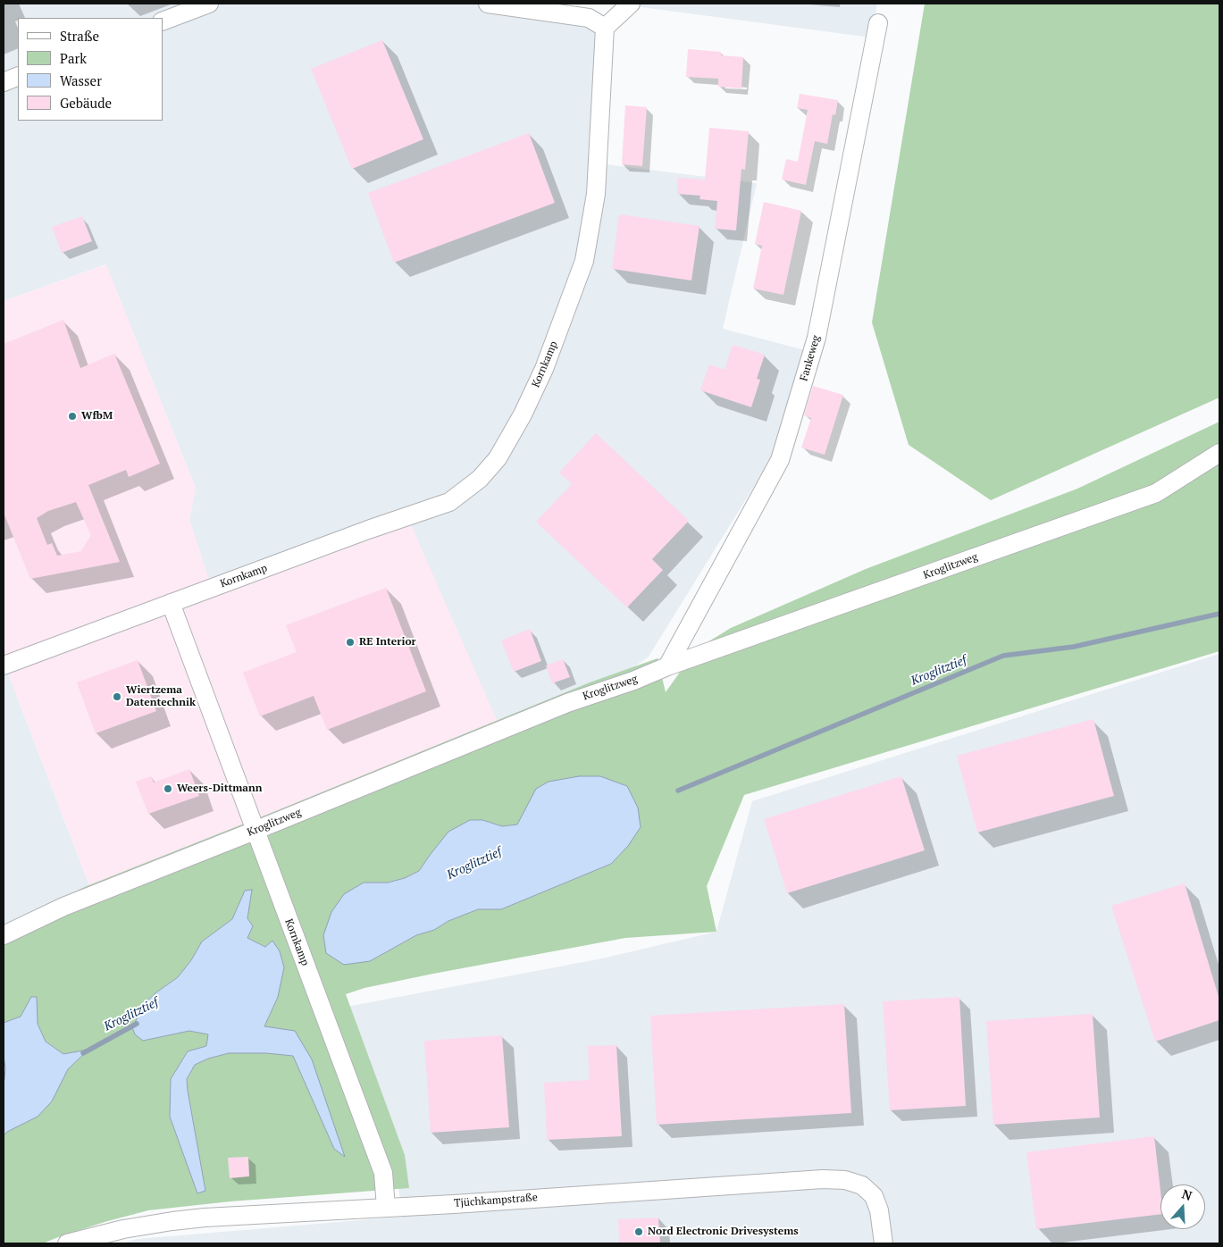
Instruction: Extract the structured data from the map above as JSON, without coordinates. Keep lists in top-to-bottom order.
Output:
{
  "streets": {
    "street": [
      "Fankeweg",
      "Kornkamp",
      "Kroglitzweg",
      "Tjüchkampstraße"
    ]
  },
  "crossings": [
    ["Fankeweg", "Kroglitzweg"],
    ["Kornkamp", "Kroglitzweg"],
    ["Kornkamp", "Tjüchkampstraße"]
  ],
  "water": ["Kroglitztief"],
  "places": [
    "WfbM",
    "RE Interior",
    "Wiertzema Datentechnik",
    "Weers-Dittmann",
    "Nord Electronic Drivesystems"
  ],
  "legend": [
    "Straße",
    "Park",
    "Wasser",
    "Gebäude"
  ],
  "north": "top"
}
